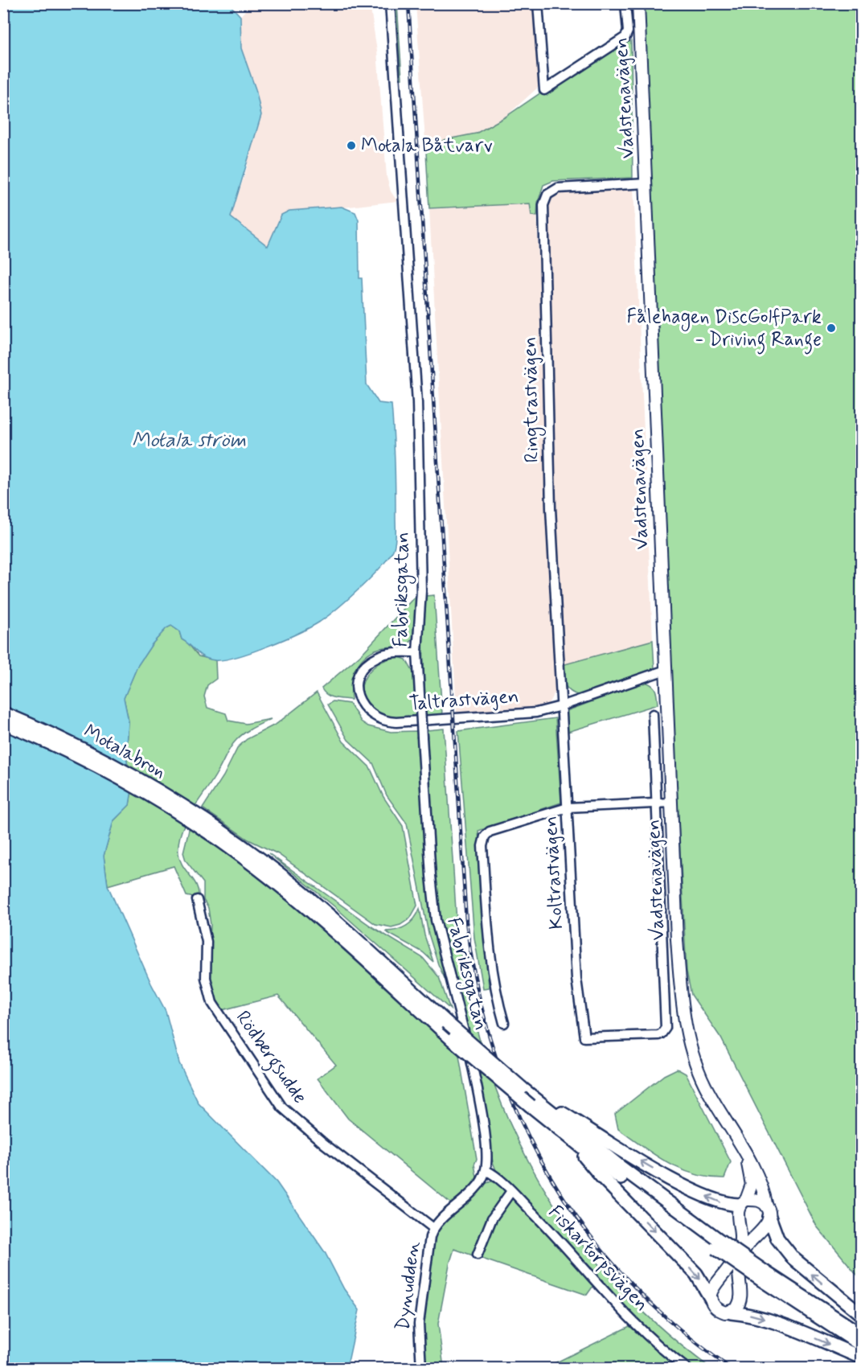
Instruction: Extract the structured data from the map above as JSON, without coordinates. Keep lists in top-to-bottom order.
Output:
{
  "streets": {
    "highway": ["Motalabron"],
    "main road": ["Vadstenavägen"],
    "street": [
      "Ringtrastvägen",
      "Fabriksgatan",
      "Taltrastvägen",
      "Koltrastvägen",
      "Rödbergsudde",
      "Fiskartorpsvägen",
      "Dynudden"
    ]
  },
  "crossings": [
    ["Vadstenavägen", "Ringtrastvägen"],
    ["Vadstenavägen", "Taltrastvägen"],
    ["Vadstenavägen", "Koltrastvägen"],
    ["Ringtrastvägen", "Taltrastvägen"],
    ["Ringtrastvägen", "Koltrastvägen"],
    ["Fabriksgatan", "Taltrastvägen"],
    ["Fabriksgatan", "Fiskartorpsvägen"],
    ["Fabriksgatan", "Dynudden"],
    ["Taltrastvägen", "Koltrastvägen"],
    ["Rödbergsudde", "Dynudden"],
    ["Fiskartorpsvägen", "Dynudden"]
  ],
  "water": ["Motala ström"],
  "places": ["Motala Båtvarv", "Fålehagen DiscGolfPark - Driving Range"]
}
